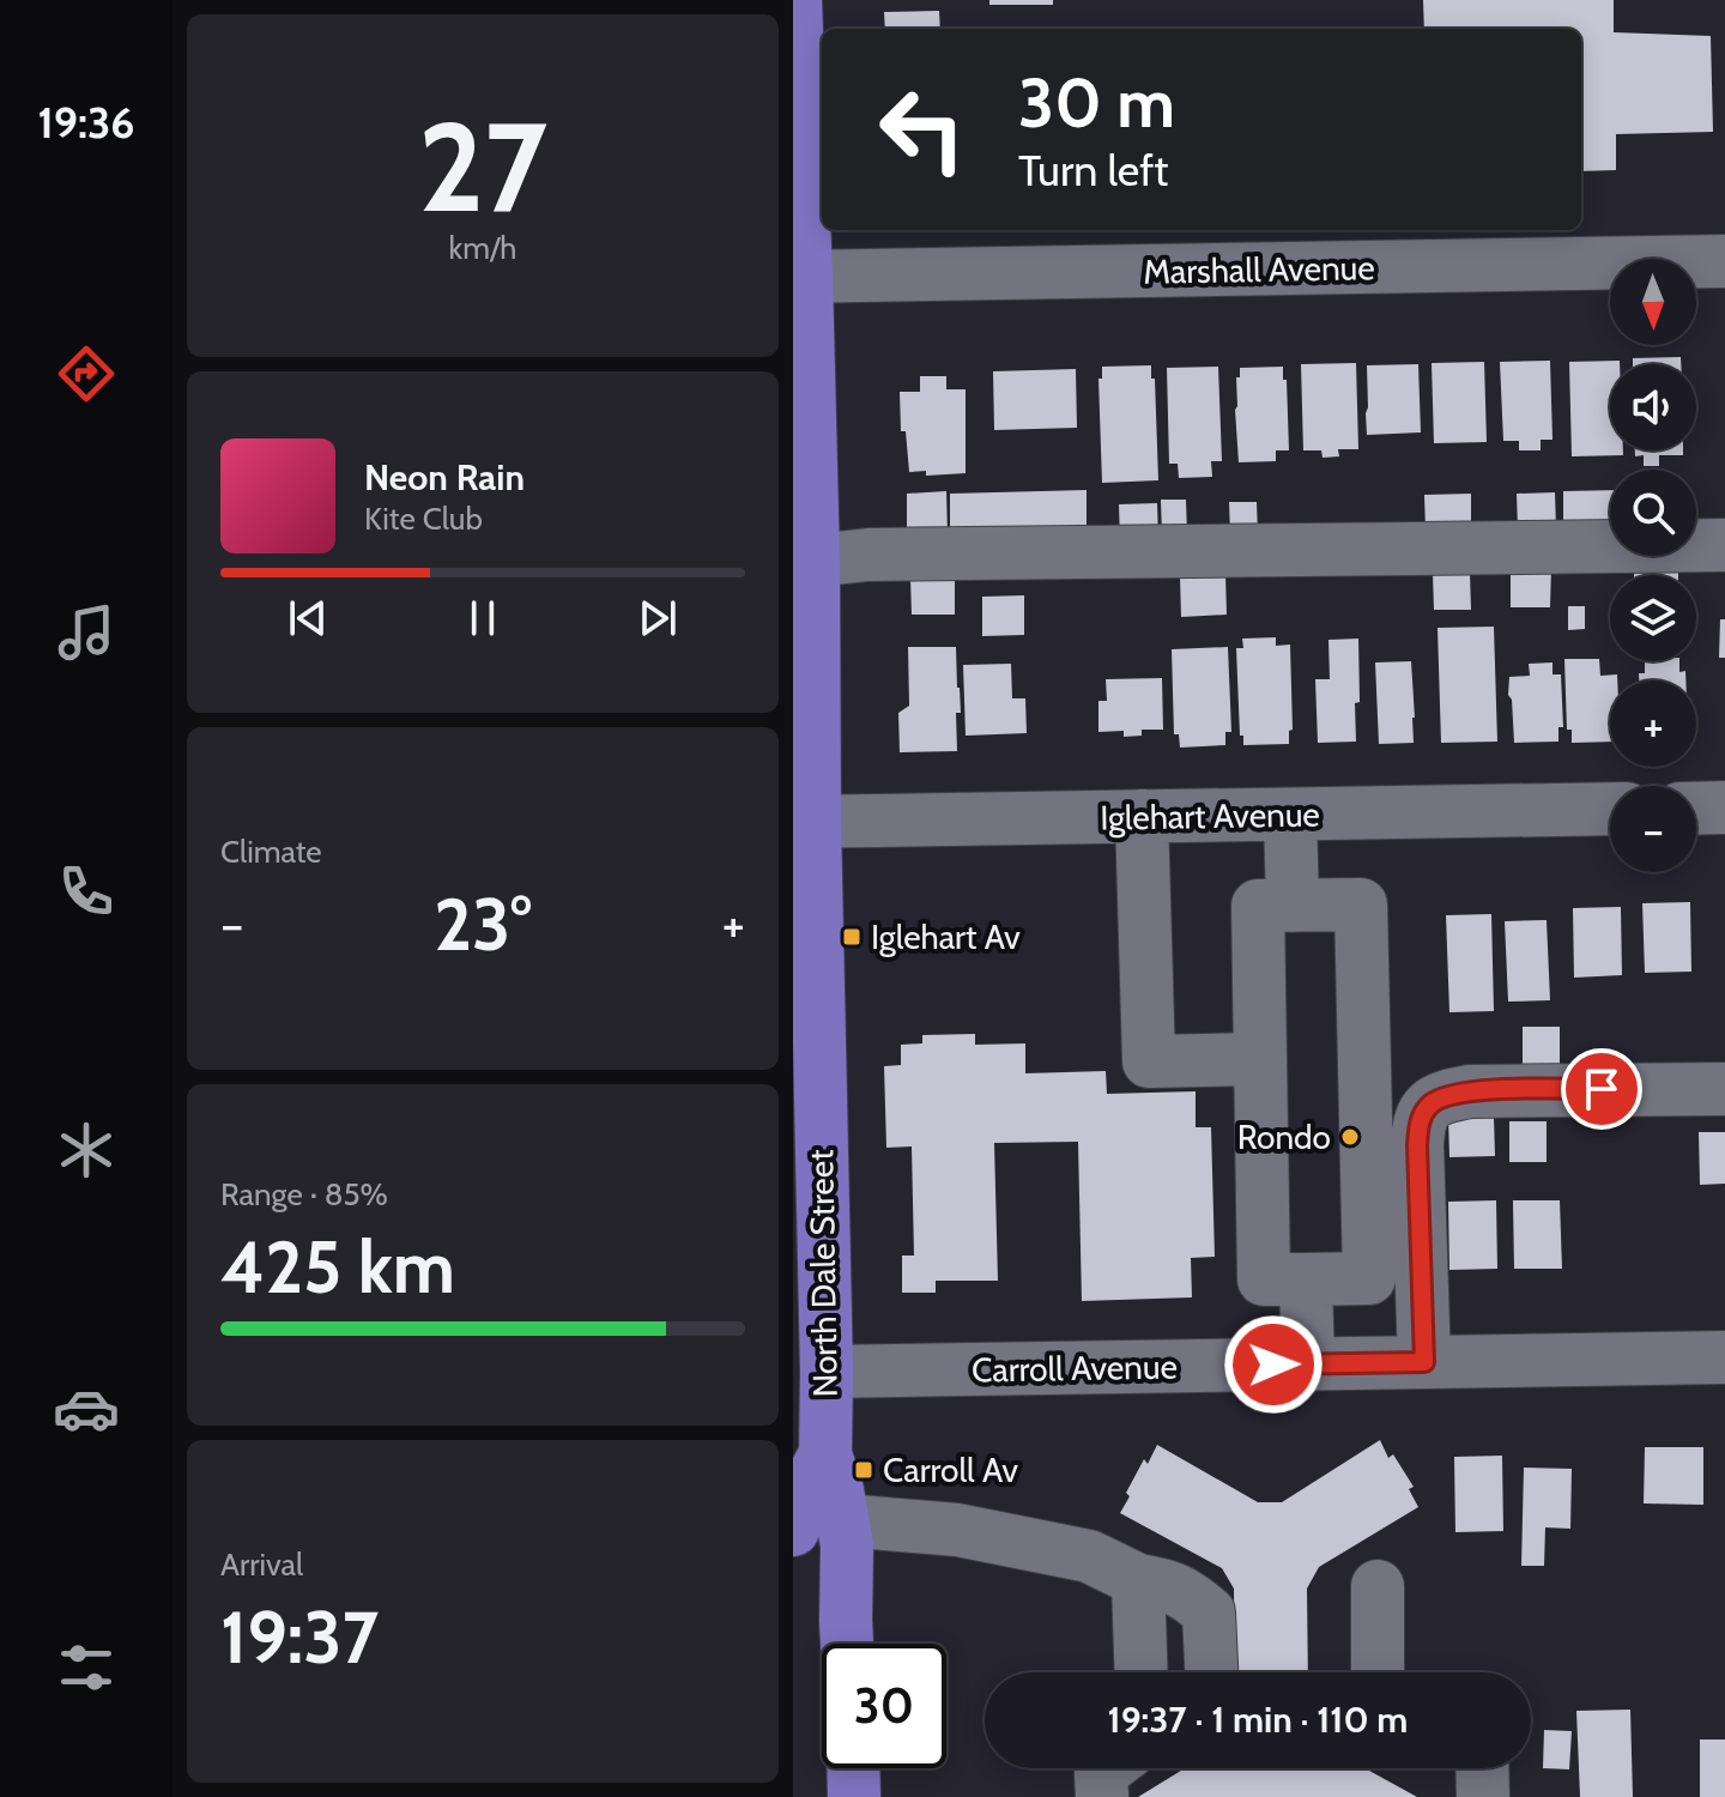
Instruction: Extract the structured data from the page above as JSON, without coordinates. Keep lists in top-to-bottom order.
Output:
{
  "streets": {
    "main road": ["North Dale Street"],
    "street": ["Marshall Avenue", "Iglehart Avenue", "Carroll Avenue"]
  },
  "crossings": [
    ["Marshall Avenue", "North Dale Street"],
    ["Iglehart Avenue", "North Dale Street"],
    ["North Dale Street", "Carroll Avenue"]
  ],
  "places": {
    "transit": ["Iglehart Av", "Carroll Av"],
    "other": ["Rondo"]
  },
  "north": "bottom",
  "page": {
    "tabs": "19:36",
    "tile": [
      ["27", "km/h"],
      "Climate",
      ["Range · 85%", "425 km"],
      ["Arrival", "19:37"]
    ],
    "turn": ["30 m", "Turn left"],
    "map_buttons": ["+", "−"],
    "song": ["Neon Rain", "Kite Club"],
    "heat": ["−", "23°", "+"],
    "limit": "30",
    "trip": "19:37 · 1 min · 110 m"
  }
}
